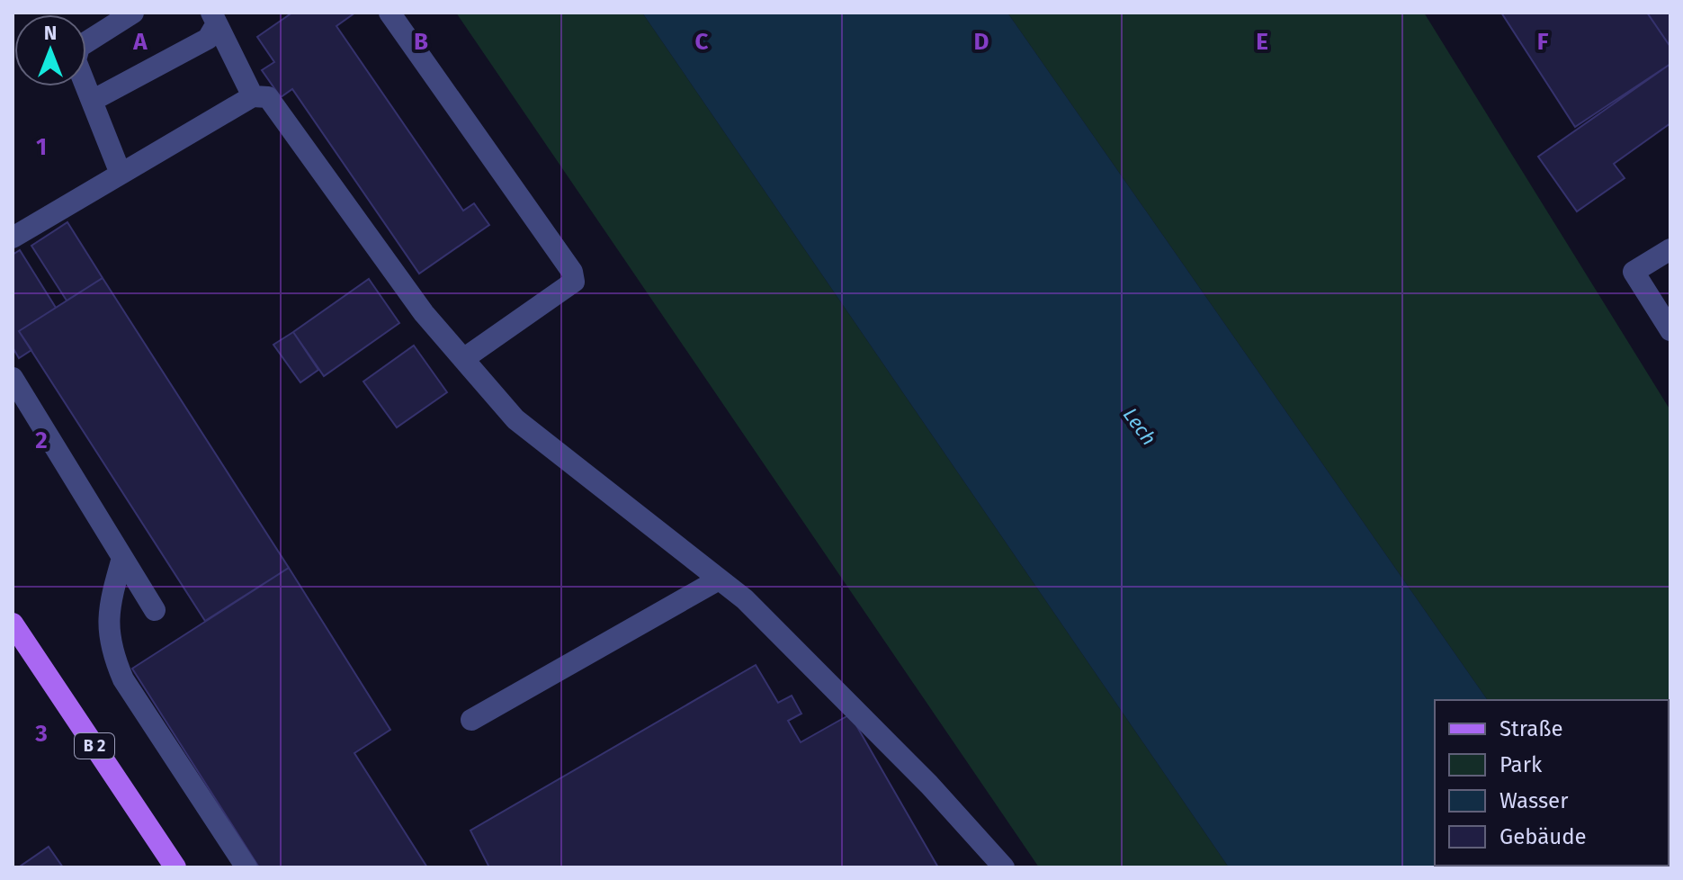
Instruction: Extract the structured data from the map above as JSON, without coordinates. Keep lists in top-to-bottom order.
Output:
{
  "streets": {
    "main road": ["B 2"]
  },
  "water": ["Lech"],
  "legend": [
    "Straße",
    "Park",
    "Wasser",
    "Gebäude"
  ],
  "north": "top",
  "grid": {
    "columns": [
      "A",
      "B",
      "C",
      "D",
      "E",
      "F"
    ],
    "rows": ["1", "2", "3"]
  }
}
